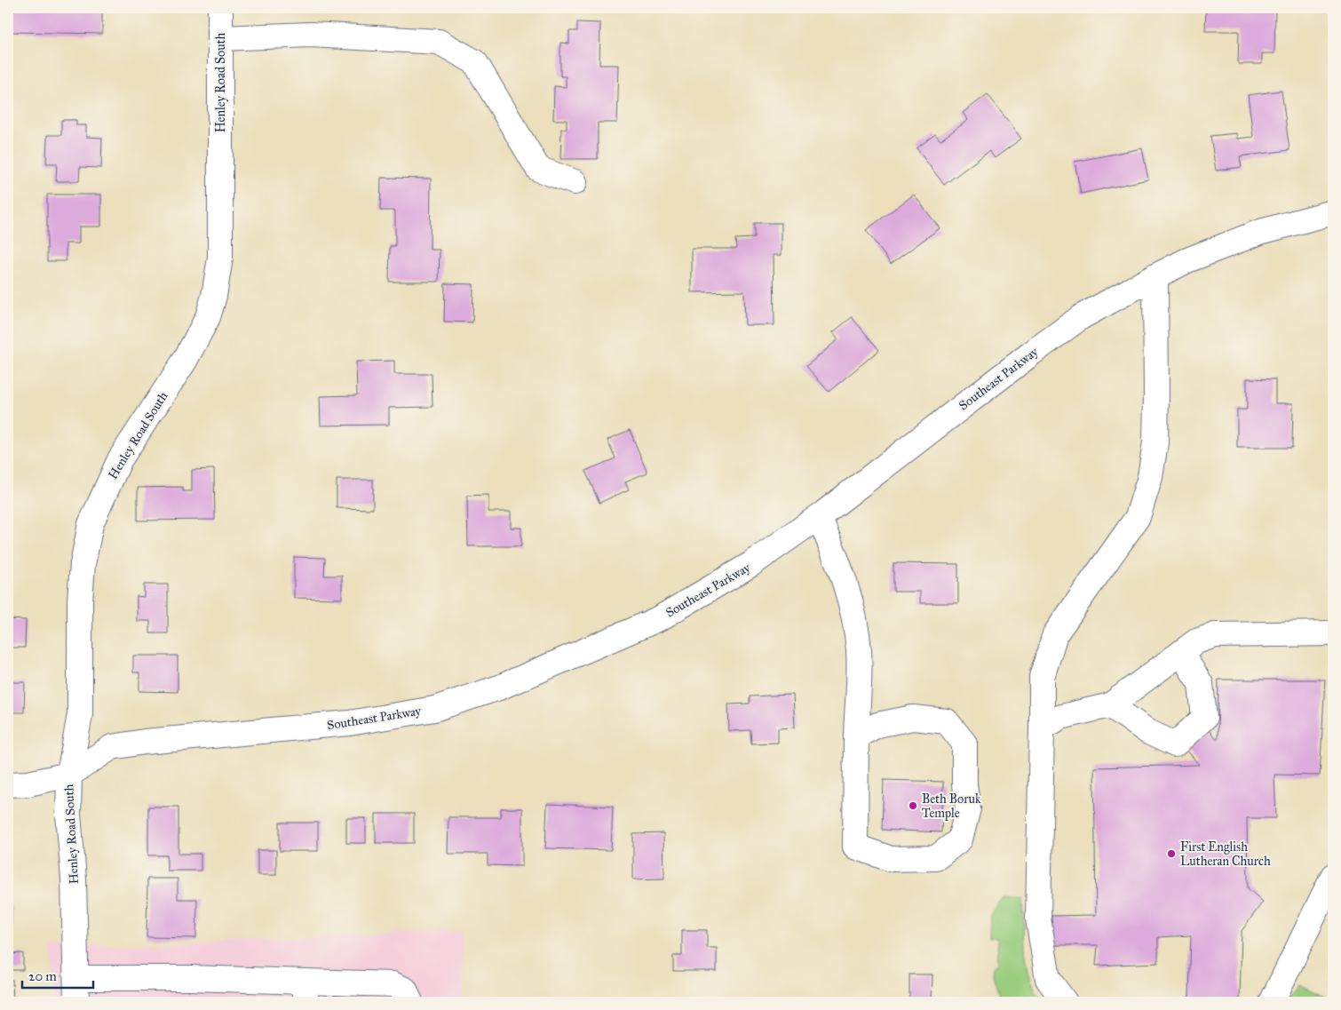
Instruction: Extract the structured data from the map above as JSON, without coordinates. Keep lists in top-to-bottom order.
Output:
{
  "streets": {
    "street": ["Henley Road South", "Southeast Parkway"]
  },
  "crossings": [
    ["Henley Road South", "Southeast Parkway"]
  ],
  "places": ["Beth Boruk Temple", "First English Lutheran Church"],
  "scale_bar": "20 m"
}
